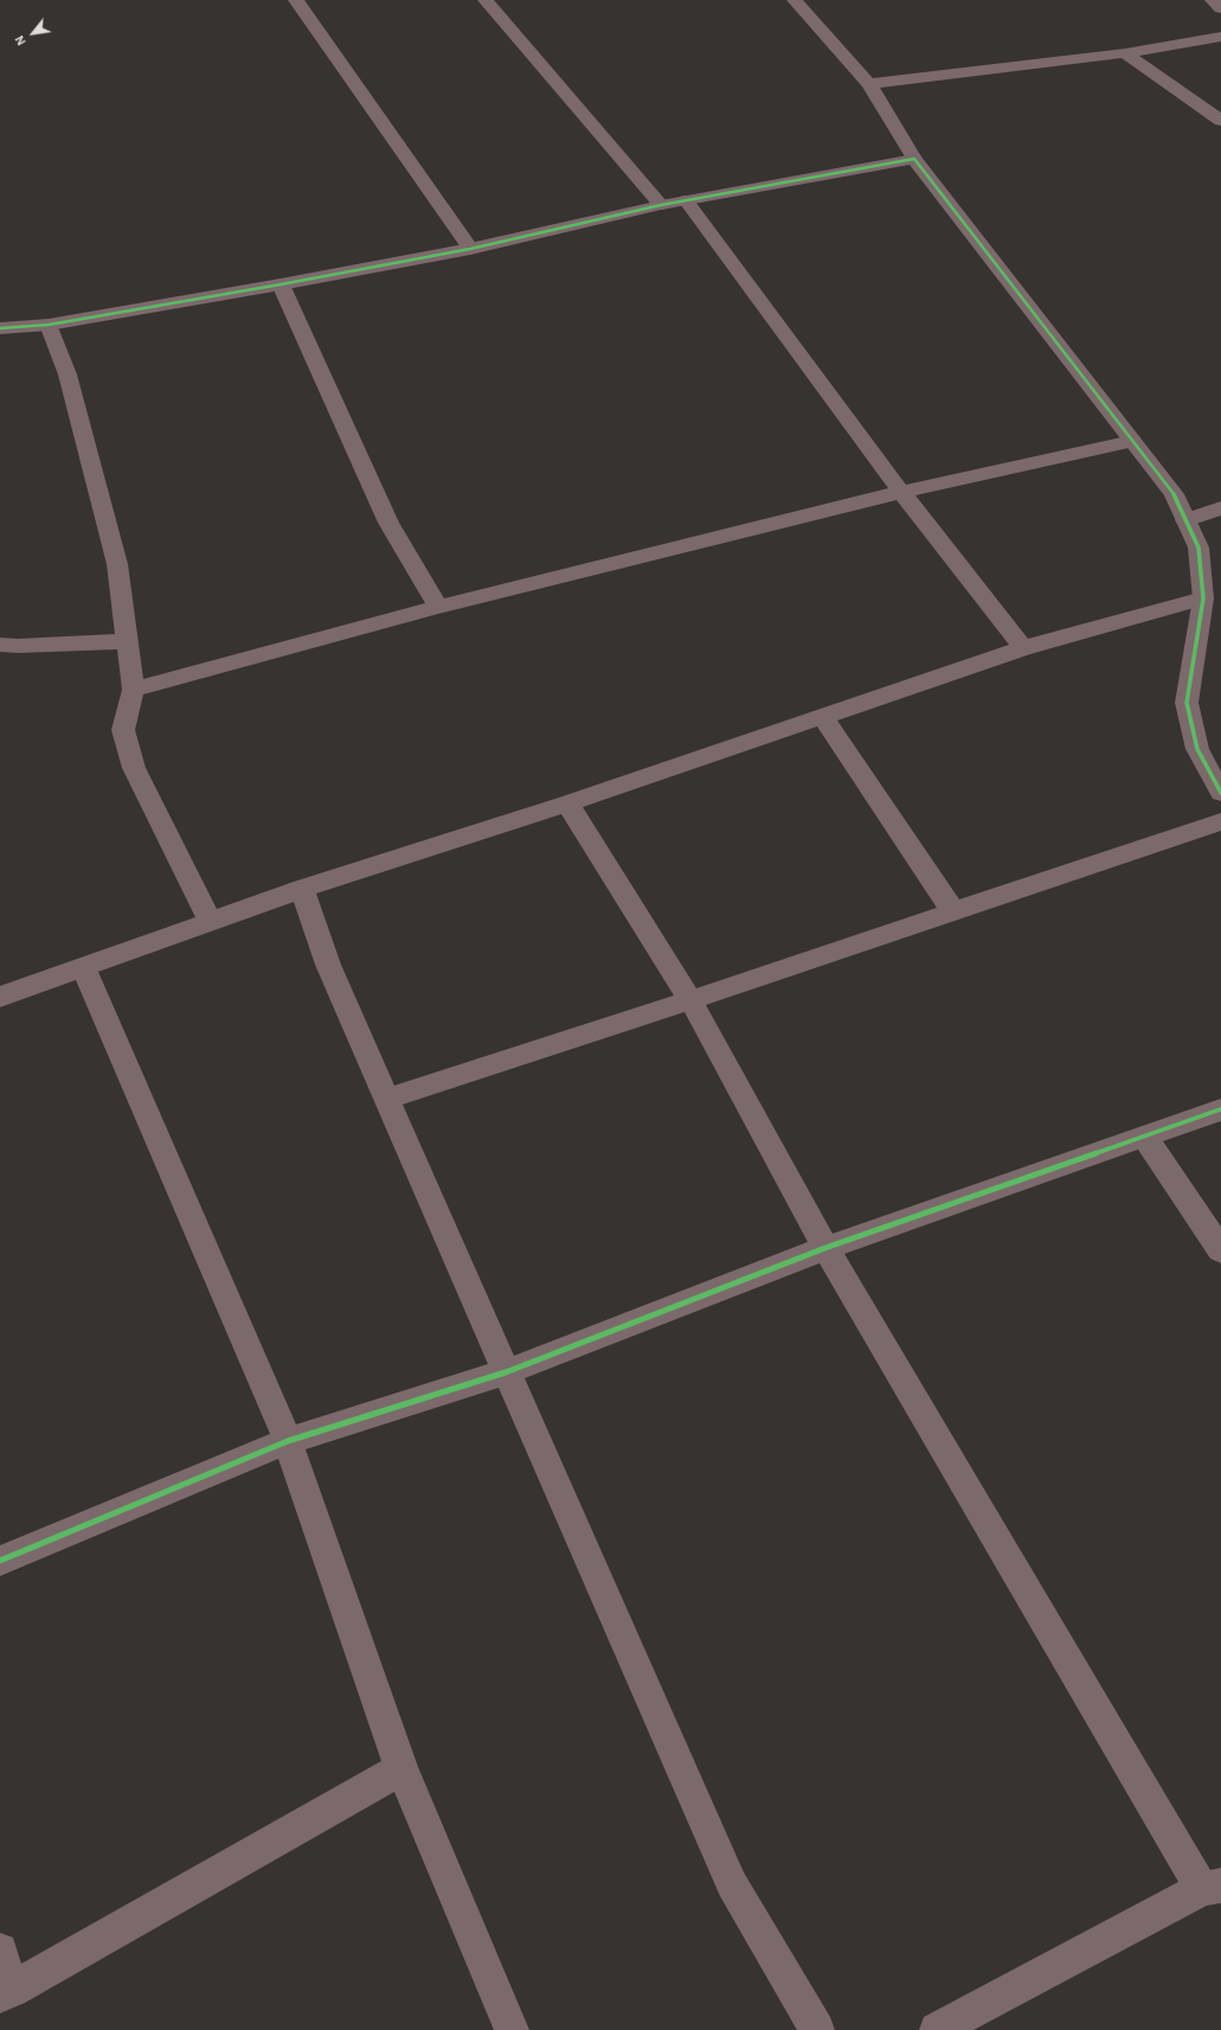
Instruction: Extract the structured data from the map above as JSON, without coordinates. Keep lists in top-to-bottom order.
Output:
{
  "north": "bottom left"
}
